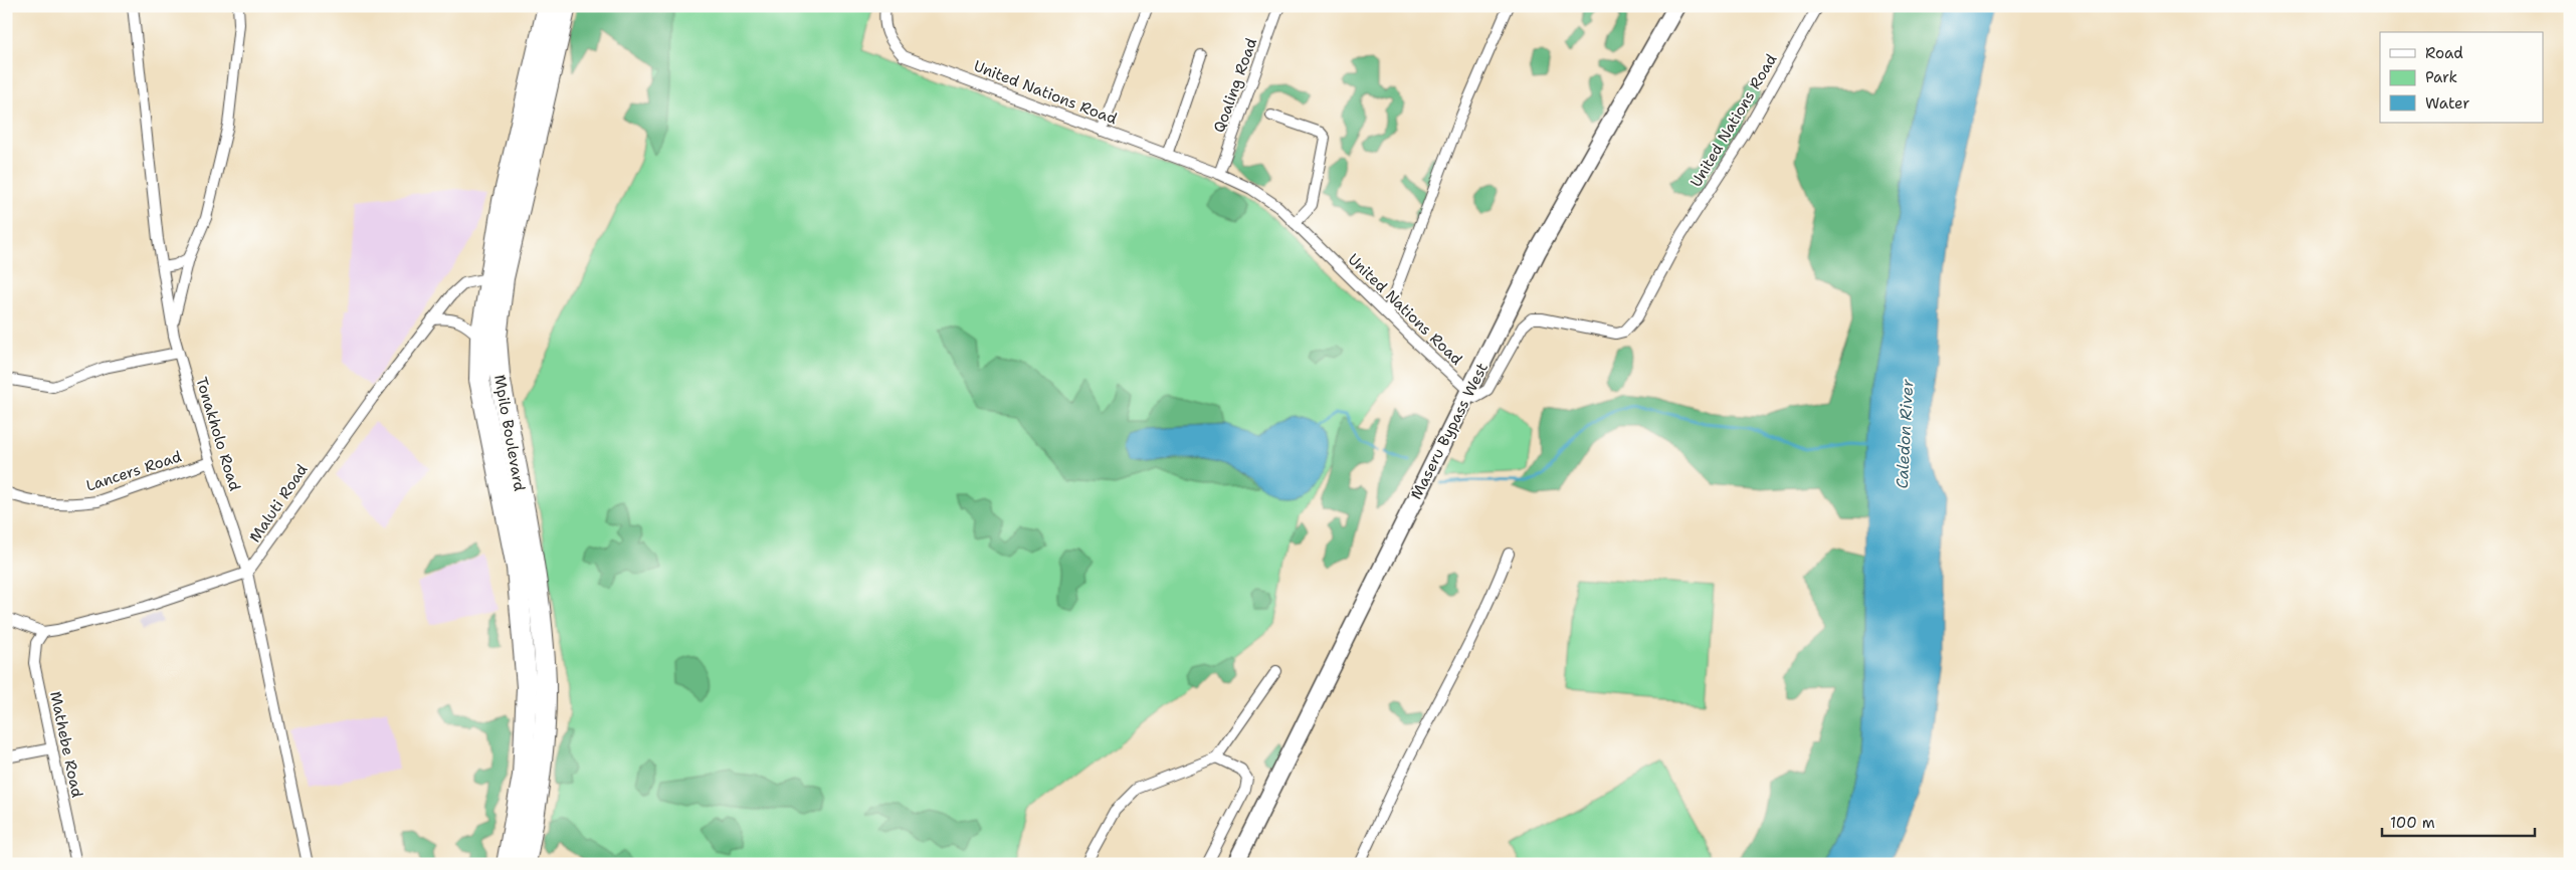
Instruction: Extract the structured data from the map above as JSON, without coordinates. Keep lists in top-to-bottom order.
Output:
{
  "streets": {
    "highway": ["Mpilo Boulevard"],
    "main road": ["Maseru Bypass West"],
    "street": [
      "Qoaling Road",
      "United Nations Road",
      "Tonakholo Road",
      "Lancers Road",
      "Maluti Road",
      "Mathebe Road"
    ]
  },
  "crossings": [
    ["Qoaling Road", "United Nations Road"],
    ["United Nations Road", "Maseru Bypass West"],
    ["Mpilo Boulevard", "Maluti Road"],
    ["Tonakholo Road", "Lancers Road"],
    ["Tonakholo Road", "Maluti Road"]
  ],
  "water": ["Caledon River"],
  "legend": ["Road", "Park", "Water"],
  "scale_bar": "100 m"
}
